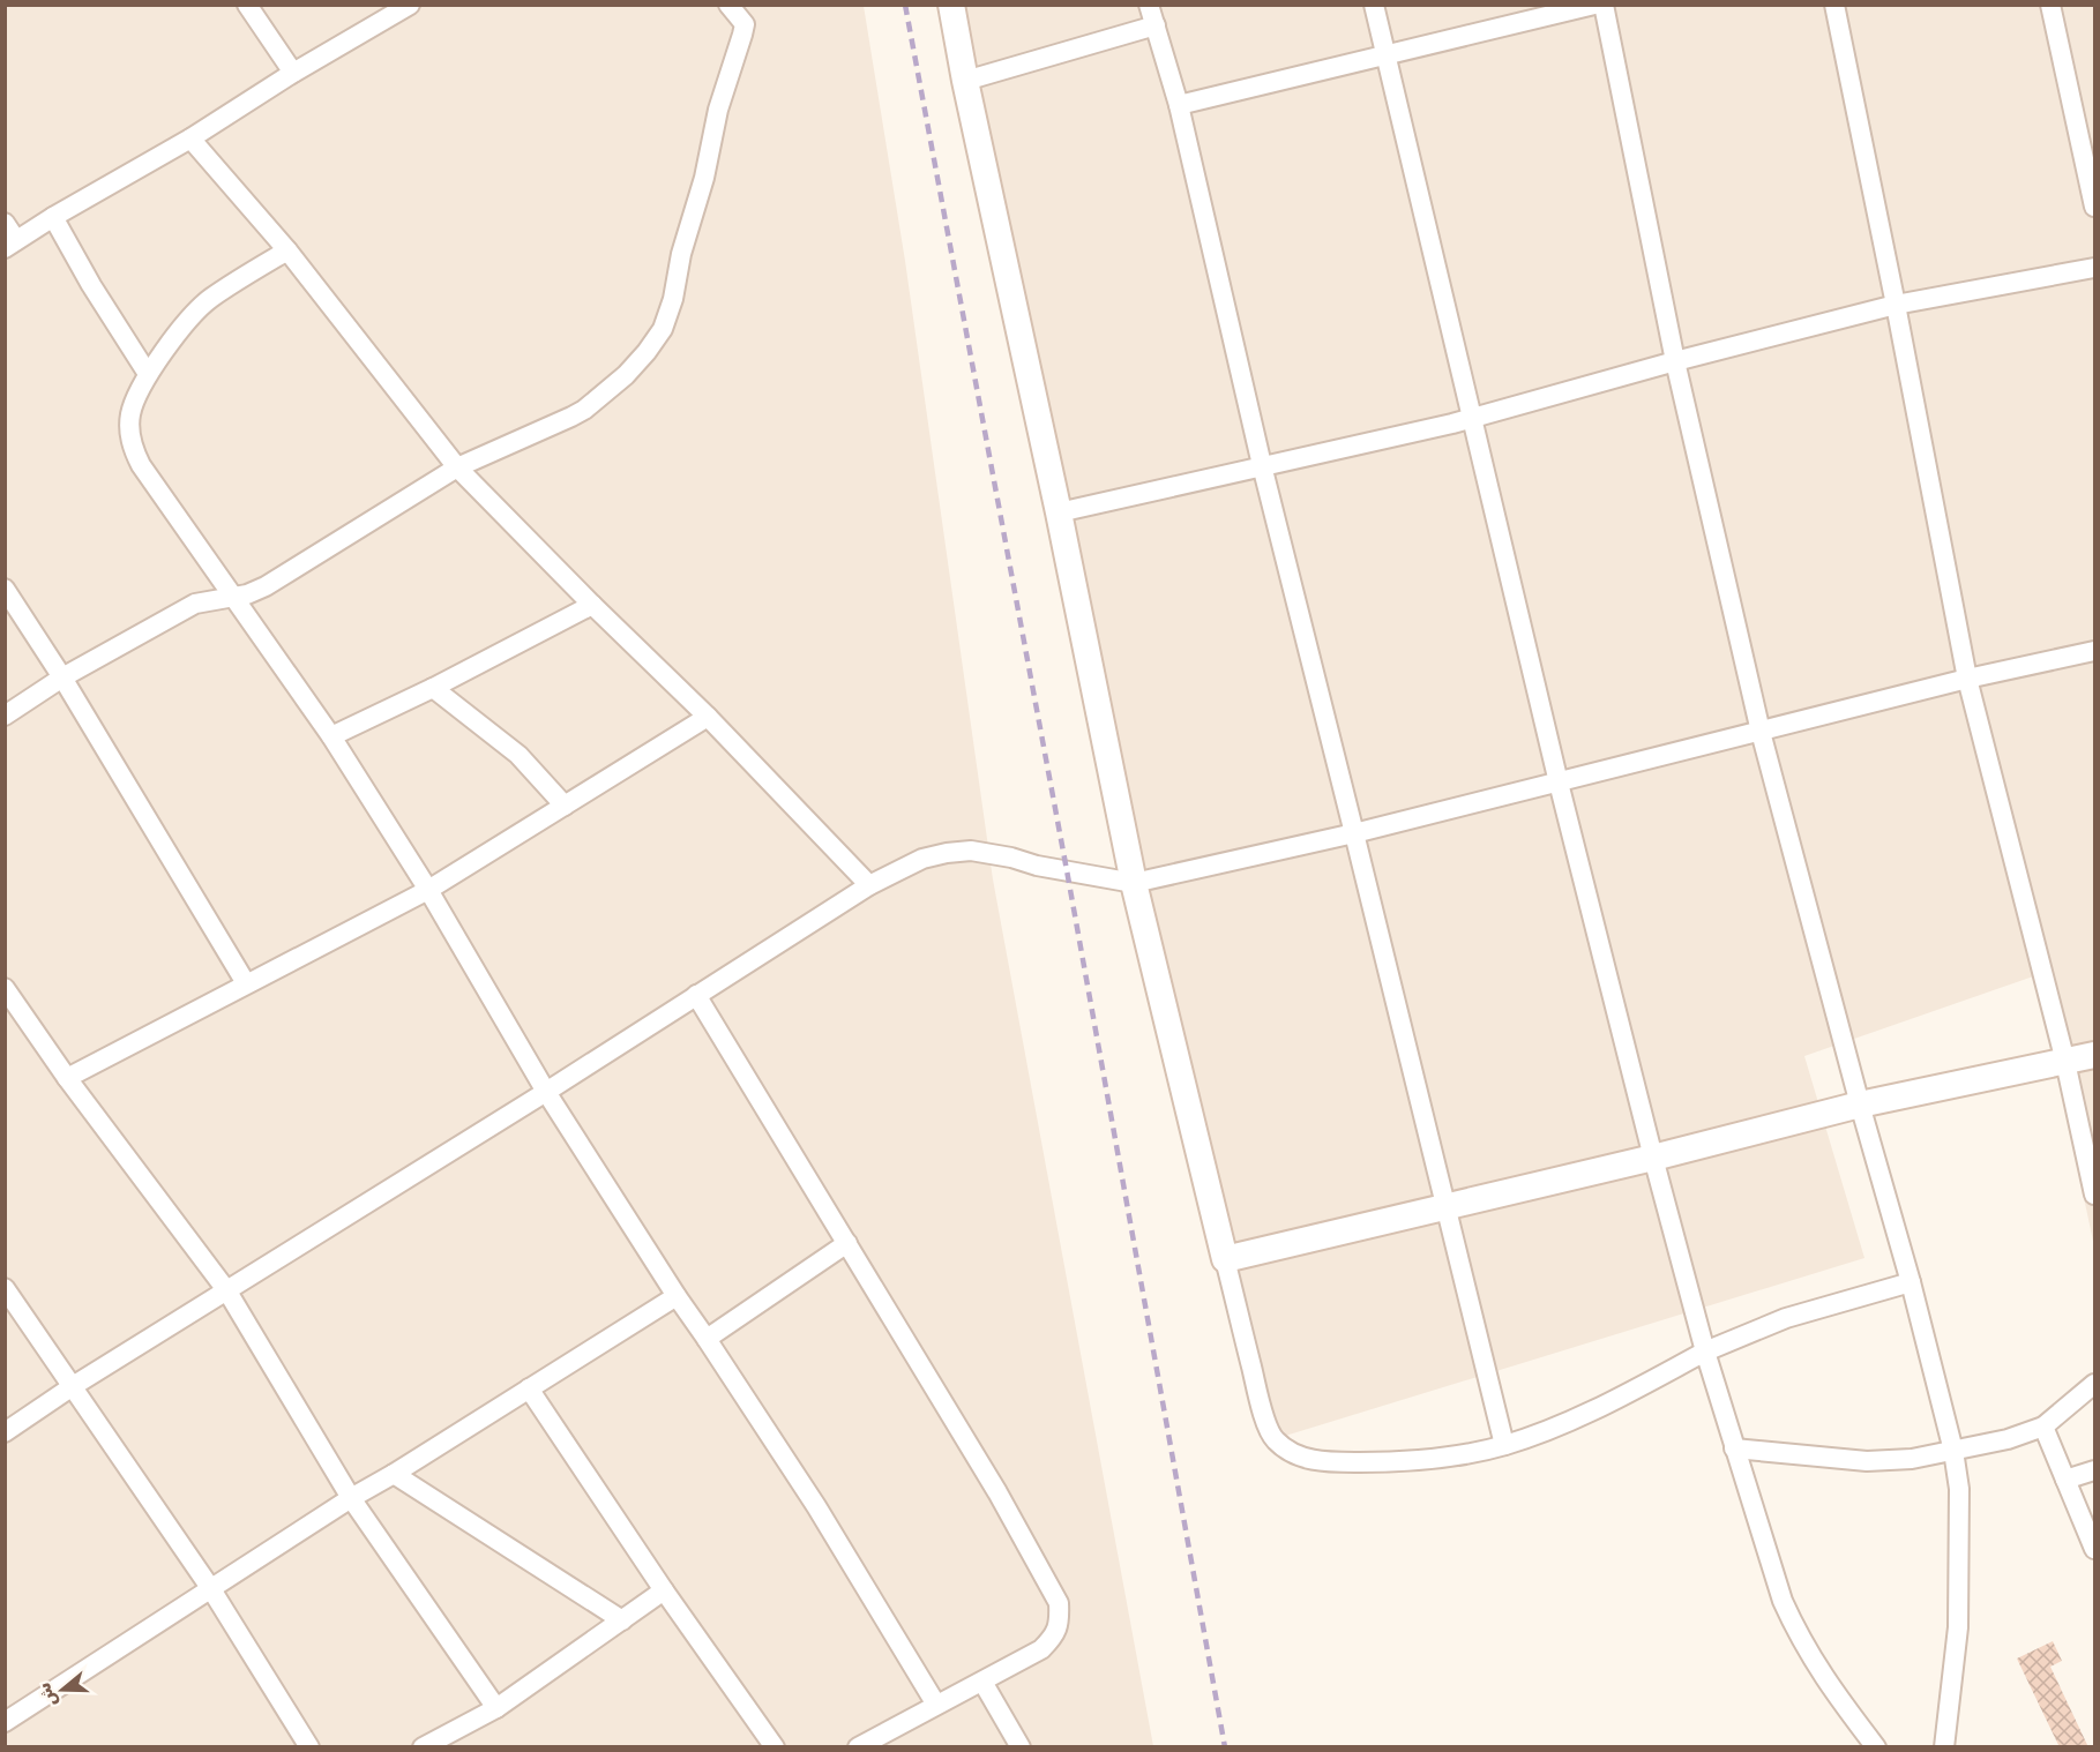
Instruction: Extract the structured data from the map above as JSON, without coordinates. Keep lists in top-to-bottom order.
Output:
{
  "north": "left"
}
